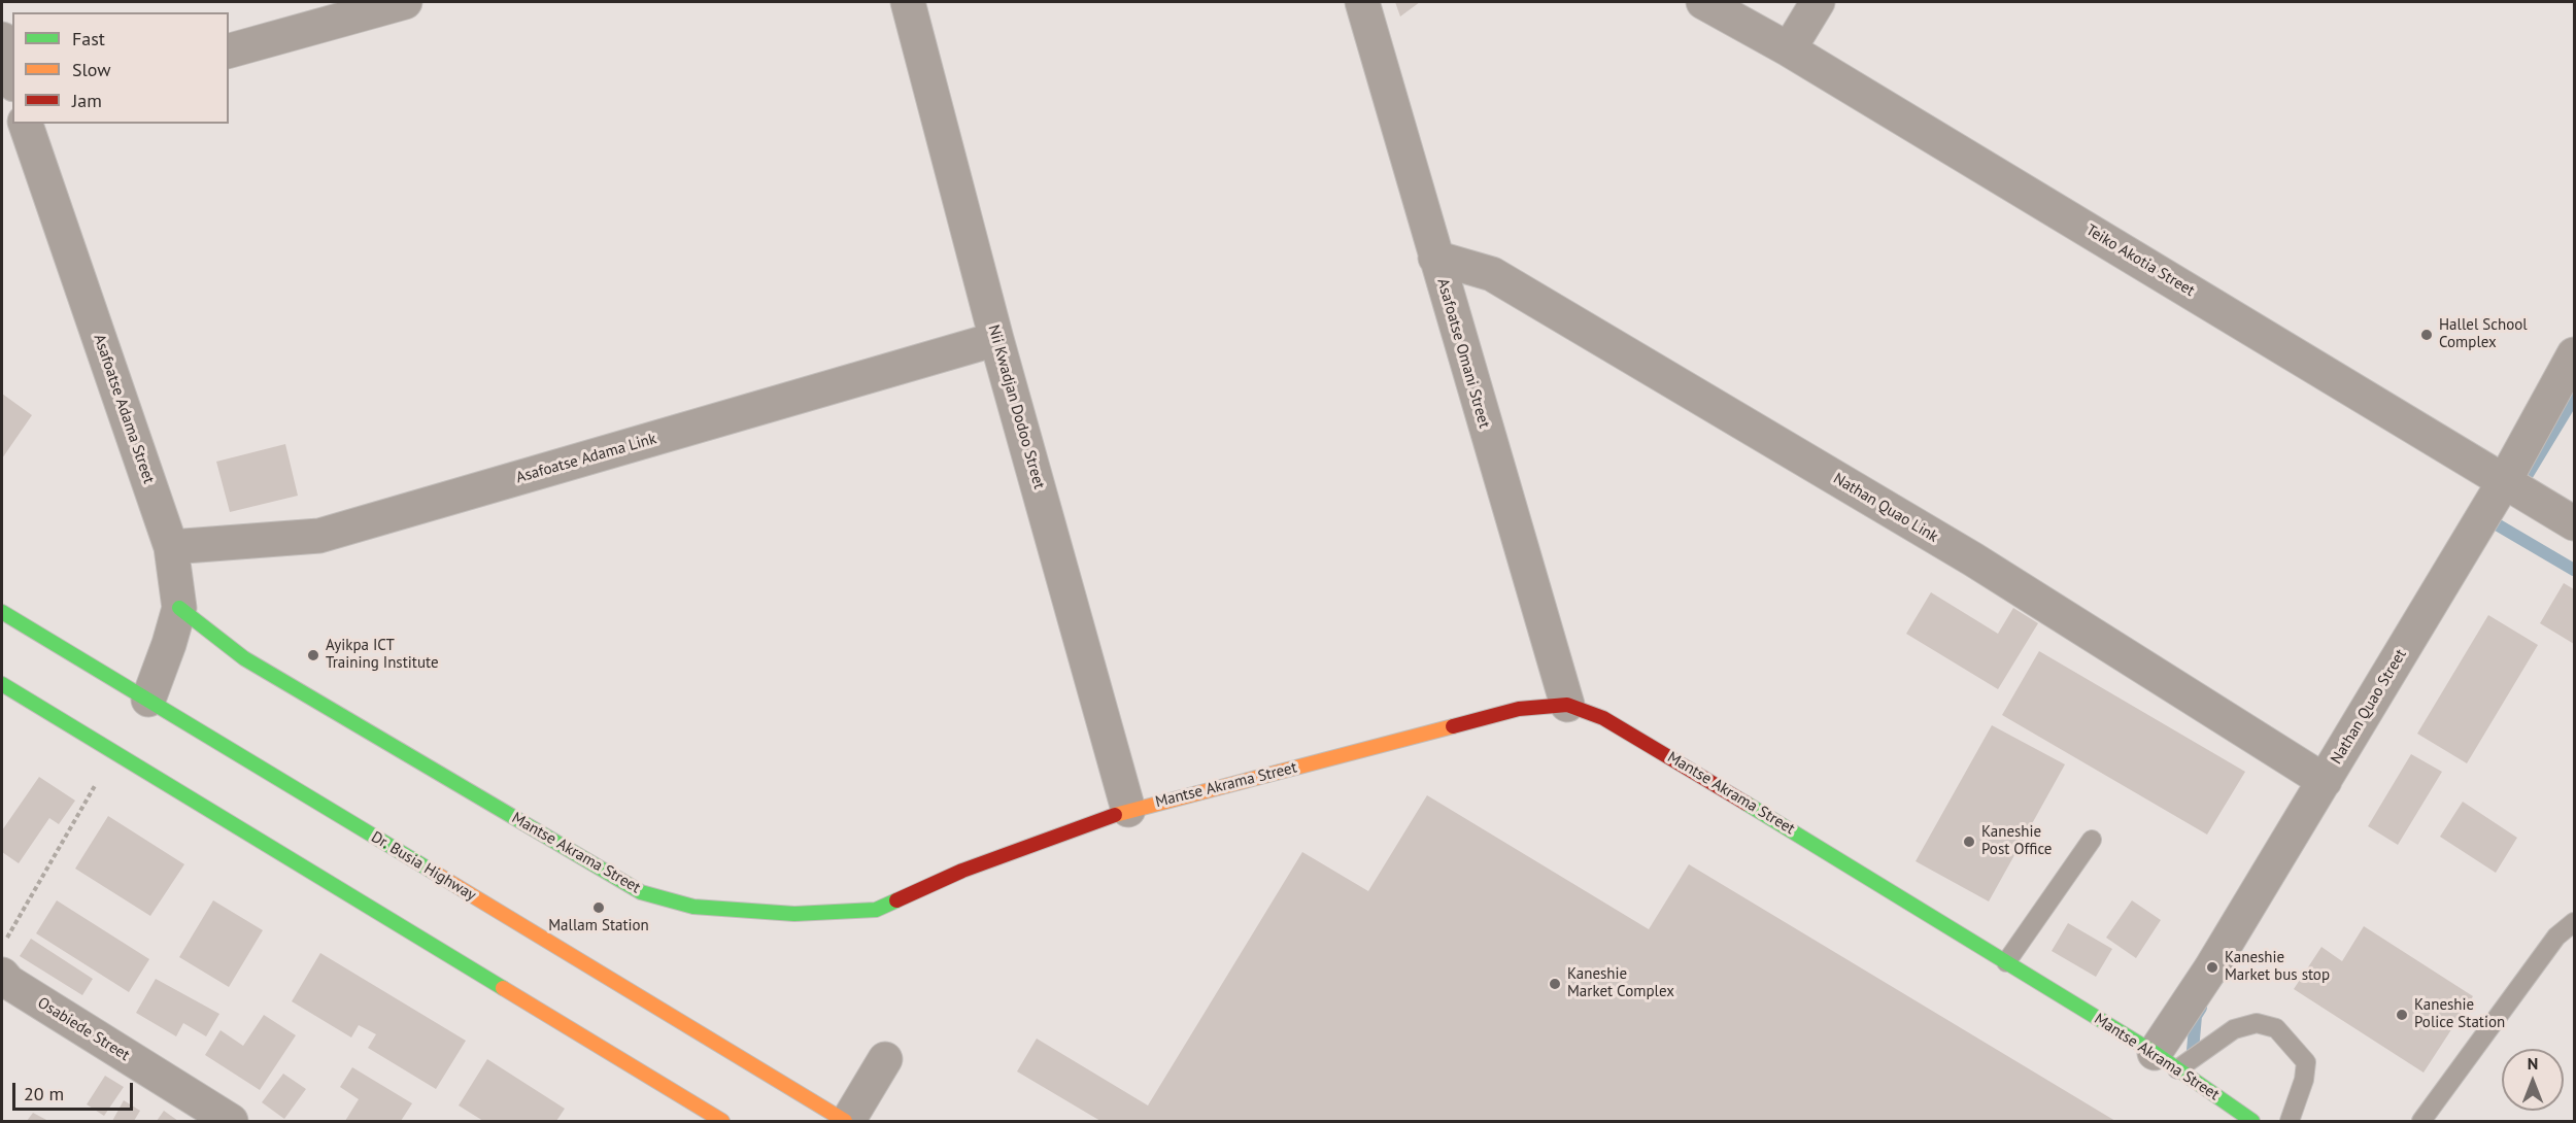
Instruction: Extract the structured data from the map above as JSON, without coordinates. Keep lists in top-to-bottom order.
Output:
{
  "streets": {
    "main road": ["Mantse Akrama Street", "Dr. Busia Highway"],
    "street": [
      "Teiko Akotia Street",
      "Asafoatse Omani Street",
      "Nii Kwadjan Dodoo Street",
      "Asafoatse Adama Street",
      "Asafoatse Adama Link",
      "Nathan Quao Link",
      "Nathan Quao Street",
      "Osabiede Street"
    ]
  },
  "crossings": [
    ["Teiko Akotia Street", "Nathan Quao Street"],
    ["Asafoatse Omani Street", "Nathan Quao Link"],
    ["Asafoatse Omani Street", "Mantse Akrama Street"],
    ["Nii Kwadjan Dodoo Street", "Asafoatse Adama Link"],
    ["Nii Kwadjan Dodoo Street", "Mantse Akrama Street"],
    ["Asafoatse Adama Street", "Asafoatse Adama Link"],
    ["Asafoatse Adama Street", "Mantse Akrama Street"],
    ["Asafoatse Adama Street", "Dr. Busia Highway"],
    ["Nathan Quao Link", "Nathan Quao Street"],
    ["Nathan Quao Street", "Mantse Akrama Street"]
  ],
  "places": [
    "Hallel School Complex",
    "Ayikpa ICT Training Institute",
    "Kaneshie Post Office",
    "Mallam Station",
    "Kaneshie Market bus stop",
    "Kaneshie Market Complex",
    "Kaneshie Police Station"
  ],
  "legend": ["Fast", "Slow", "Jam"],
  "scale_bar": "20 m",
  "north": "top"
}
